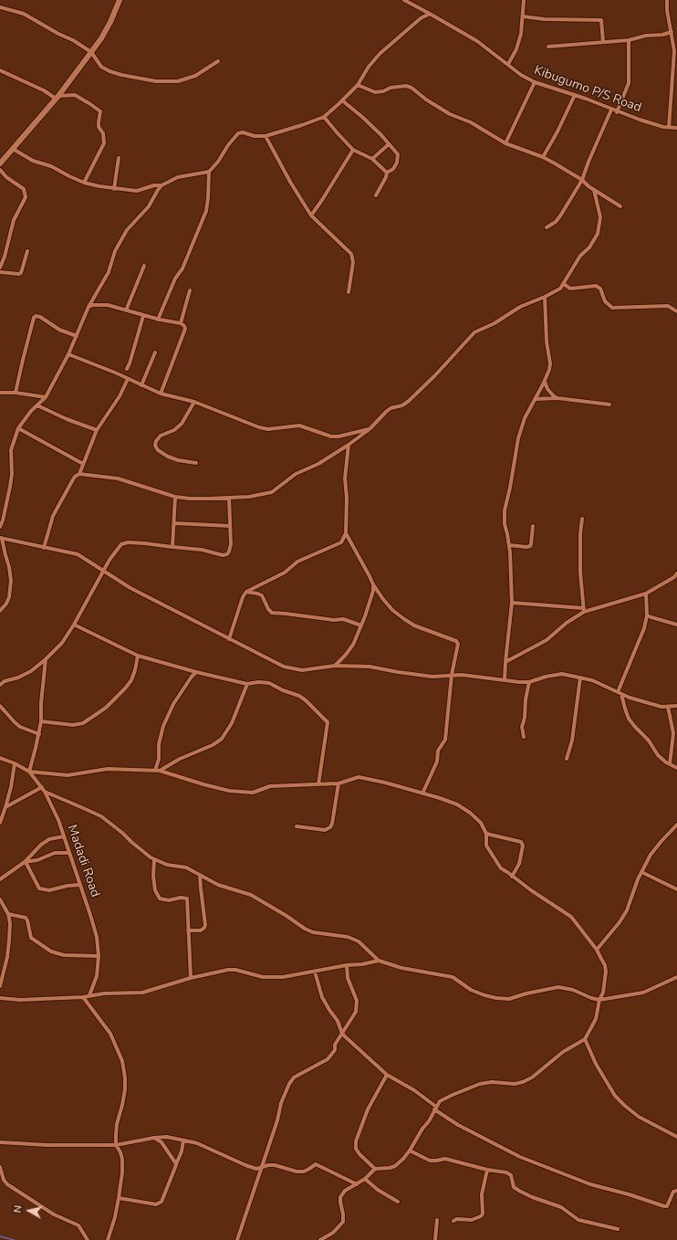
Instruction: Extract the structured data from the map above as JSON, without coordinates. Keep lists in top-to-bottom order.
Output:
{
  "streets": {
    "street": ["Kibugumo P/S Road", "Madadi Road"]
  },
  "north": "left"
}
